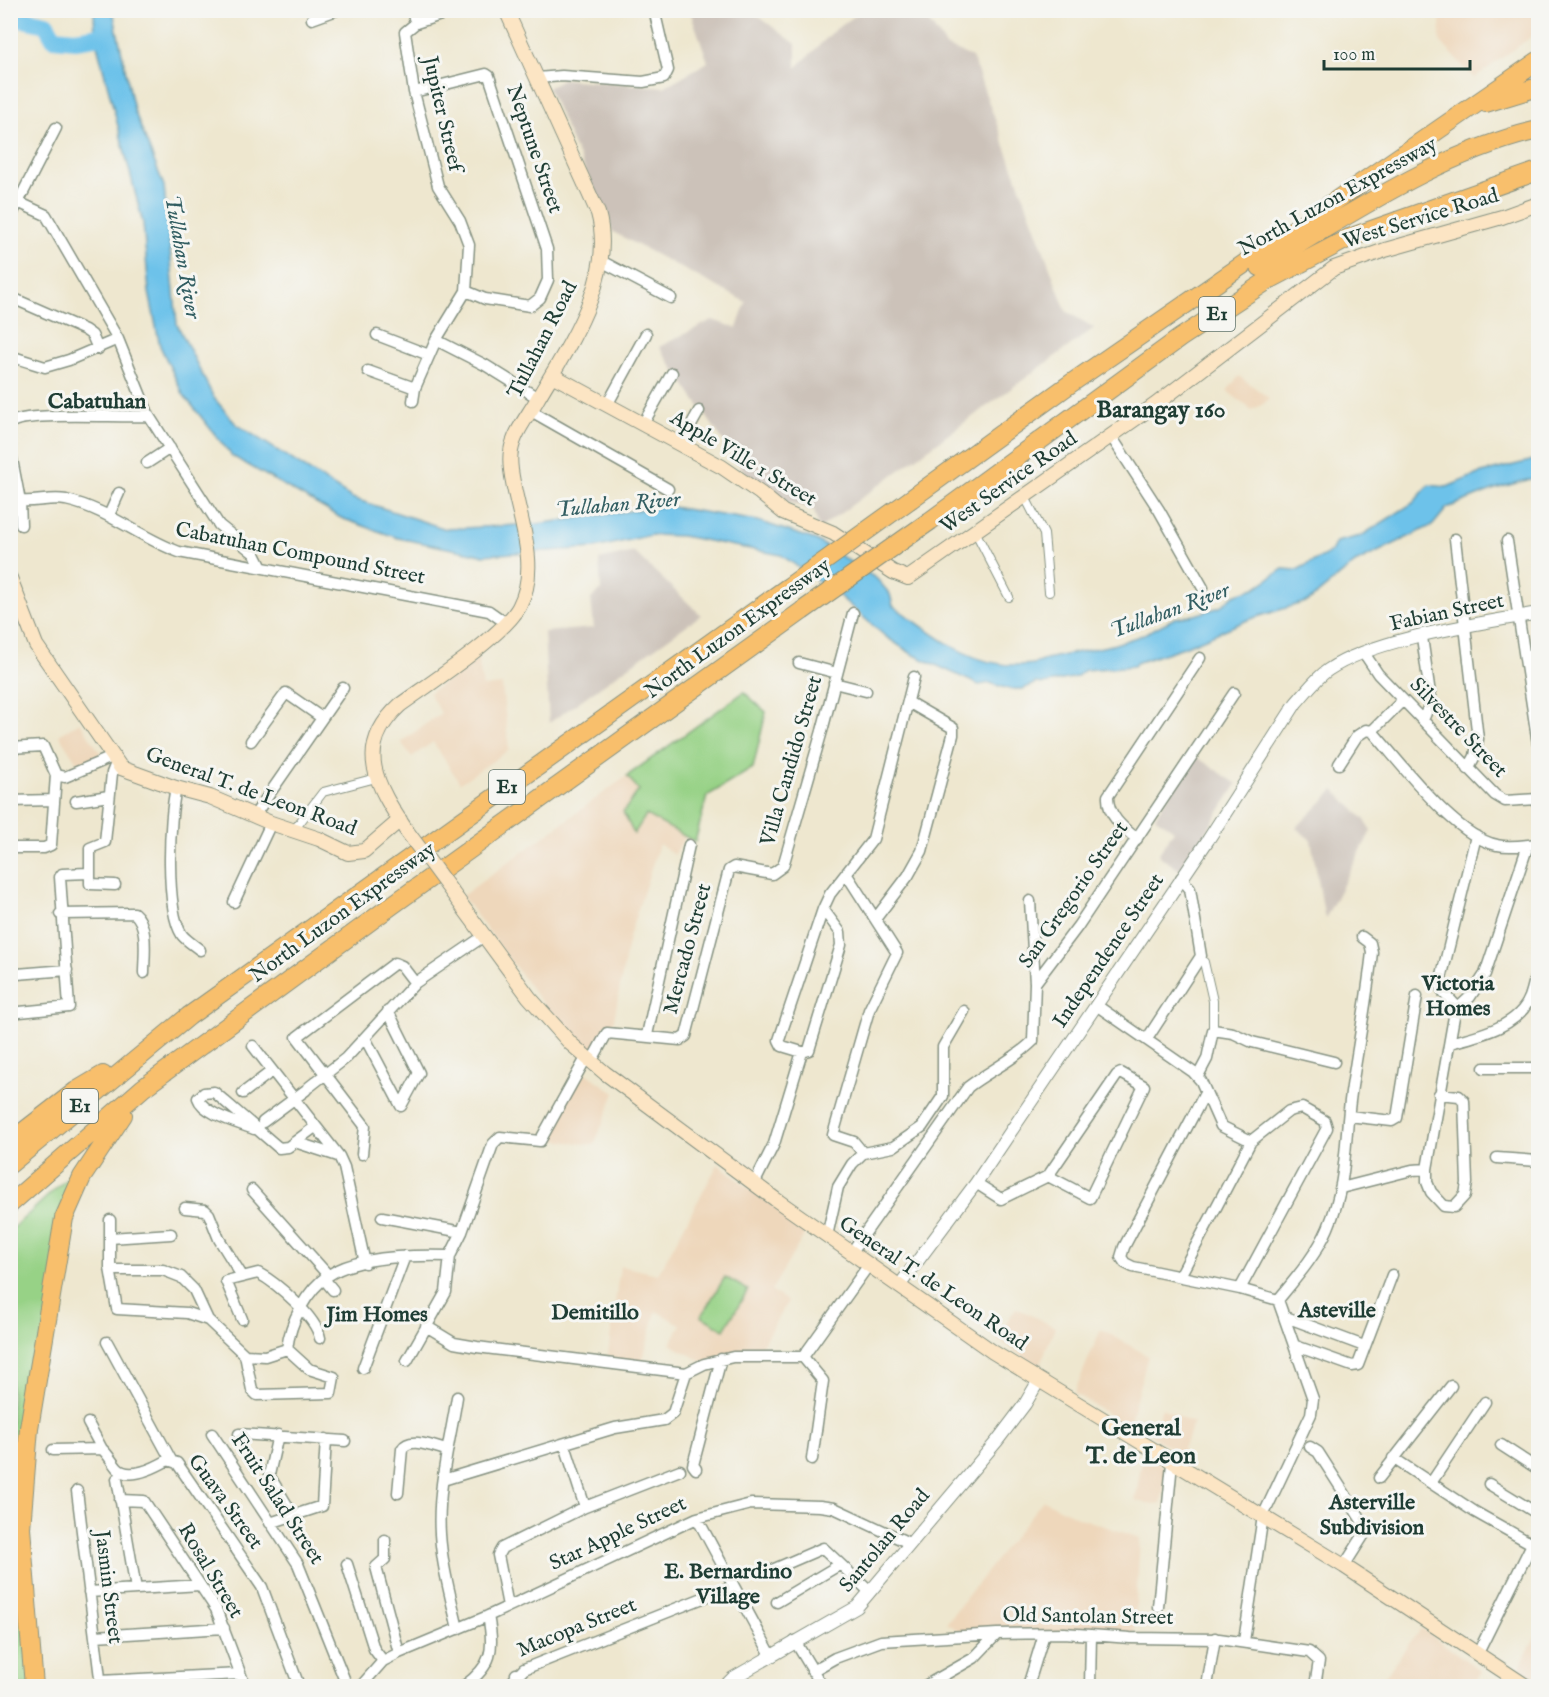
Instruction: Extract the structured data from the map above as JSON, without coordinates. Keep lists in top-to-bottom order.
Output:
{
  "streets": {
    "highway": ["North Luzon Expressway", "E1"],
    "main road": [
      "West Service Road",
      "Tullahan Road",
      "Apple Ville 1 Street",
      "General T. de Leon Road"
    ],
    "street": [
      "Jupiter Streef",
      "Neptune Street",
      "Cabatuhan Compound Street",
      "Fabian Street",
      "Silvestre Street",
      "Villa Candido Street",
      "San Gregorio Street",
      "Mercado Street",
      "Independence Street",
      "Fruit Salad Street",
      "Guava Street",
      "Star Apple Street",
      "Santolan Road",
      "Rosal Street",
      "Jasmin Street",
      "Old Santolan Street",
      "Macopa Street"
    ]
  },
  "crossings": [
    ["Jupiter Streef", "Neptune Street"],
    ["West Service Road", "Apple Ville 1 Street"],
    ["Tullahan Road", "Apple Ville 1 Street"],
    ["Tullahan Road", "General T. de Leon Road"],
    ["Cabatuhan Compound Street", "General T. de Leon Road"],
    ["Fabian Street", "Silvestre Street"],
    ["Fabian Street", "Independence Street"],
    ["Silvestre Street", "Independence Street"],
    ["Villa Candido Street", "Mercado Street"],
    ["General T. de Leon Road", "San Gregorio Street"],
    ["General T. de Leon Road", "Mercado Street"],
    ["General T. de Leon Road", "Independence Street"],
    ["General T. de Leon Road", "Santolan Road"],
    ["Star Apple Street", "Santolan Road"]
  ],
  "districts": [
    "Cabatuhan",
    "Barangay 160",
    "Victoria Homes",
    "Asteville",
    "Demitillo",
    "Jim Homes",
    "General T. de Leon",
    "Asterville Subdivision",
    "E. Bernardino Village"
  ],
  "water": ["Tullahan River"],
  "scale_bar": "100 m"
}
